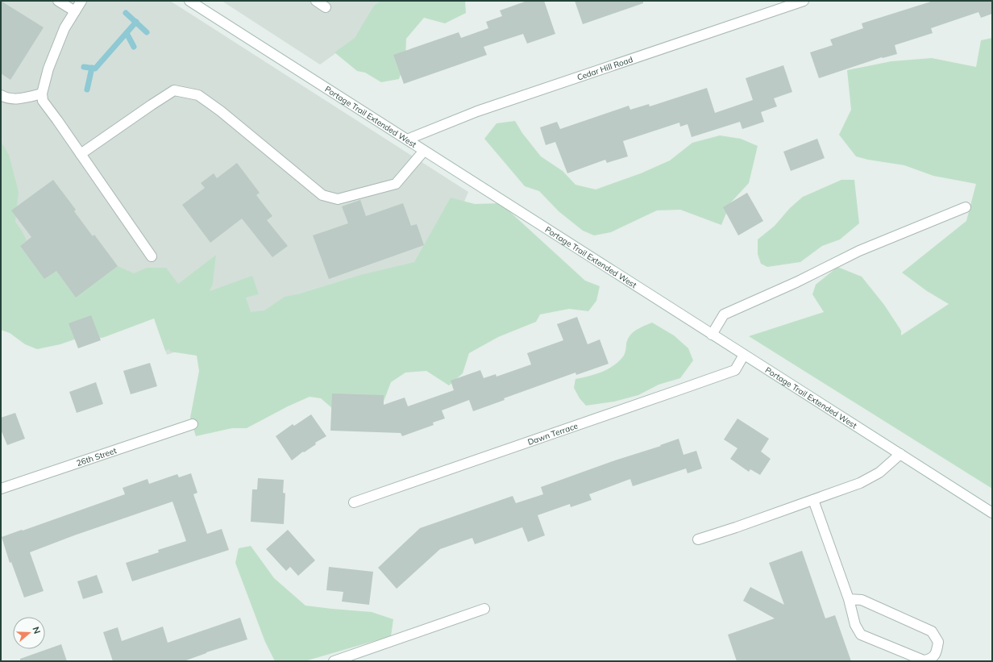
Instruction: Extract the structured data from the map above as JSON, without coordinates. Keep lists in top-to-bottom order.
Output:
{
  "streets": {
    "street": [
      "Cedar Hill Road",
      "Portage Trail Extended West",
      "Dawn Terrace",
      "26th Street"
    ]
  },
  "crossings": [
    ["Cedar Hill Road", "Portage Trail Extended West"],
    ["Portage Trail Extended West", "Dawn Terrace"]
  ],
  "north": "right"
}
